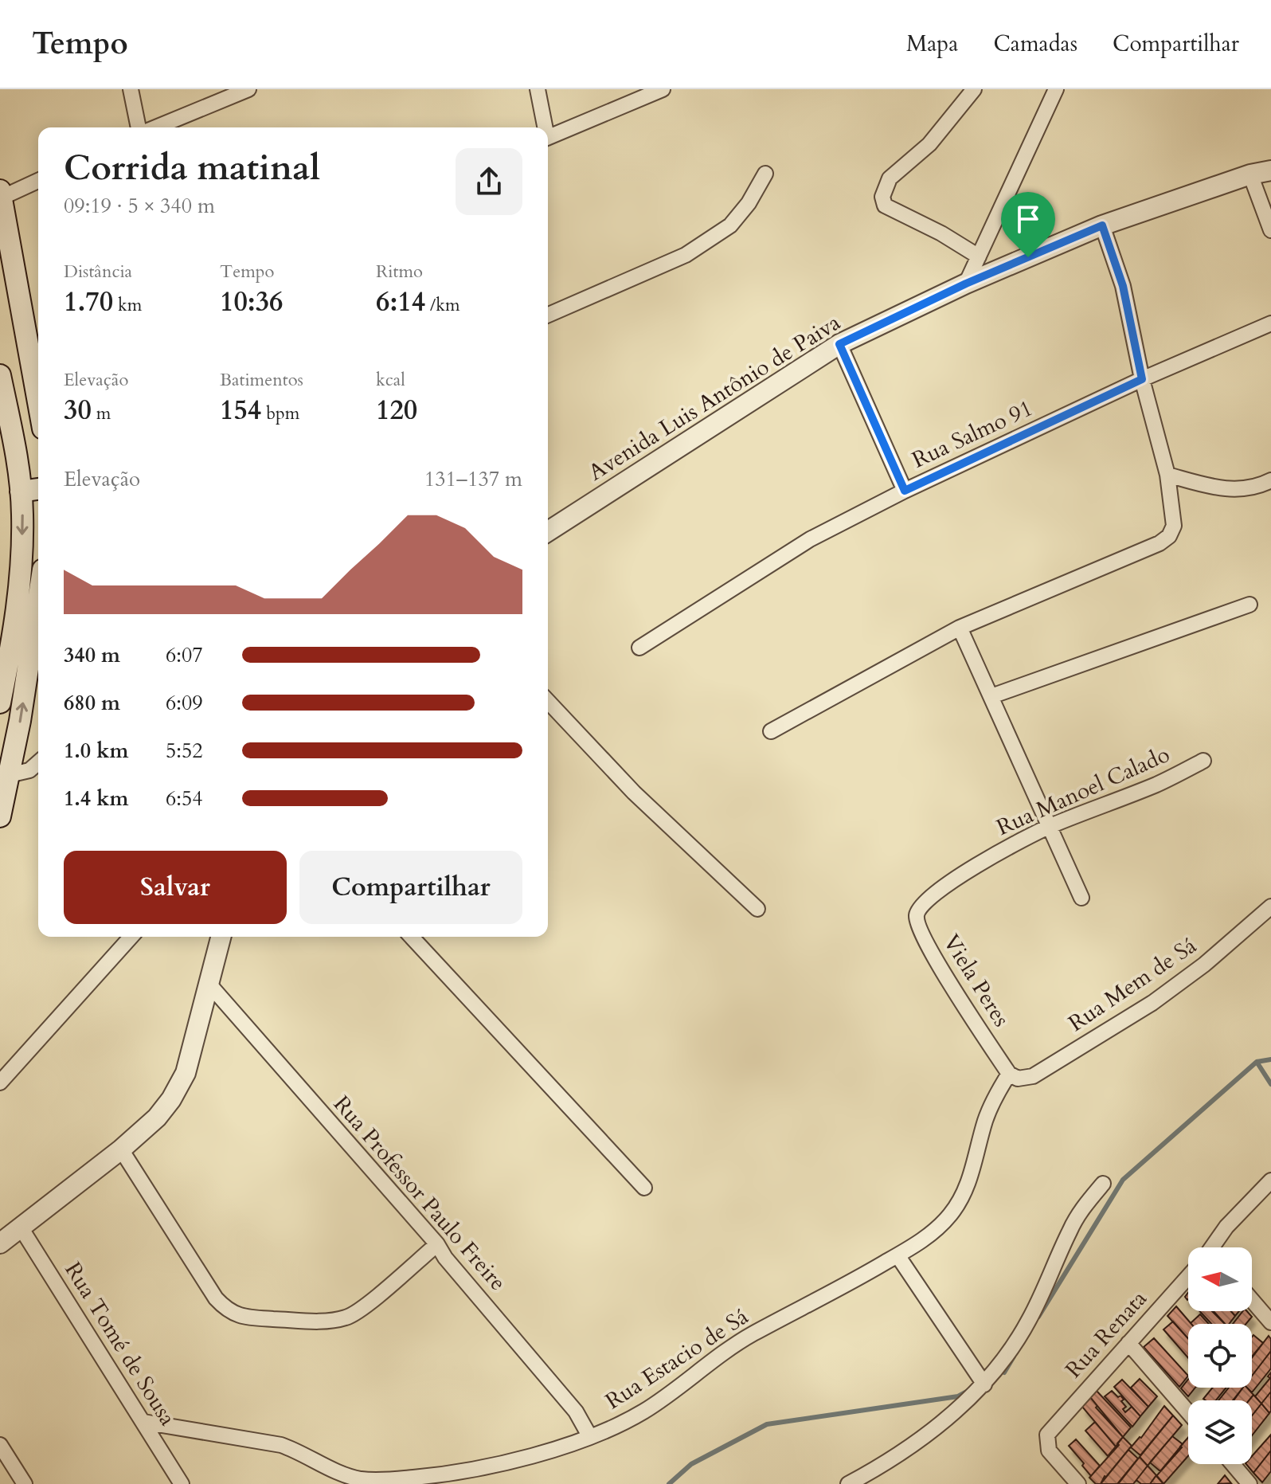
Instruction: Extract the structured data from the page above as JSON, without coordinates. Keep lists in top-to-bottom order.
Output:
{
  "streets": {
    "street": [
      "Avenida Luis Antônio de Paiva",
      "Rua Salmo 91",
      "Rua Manoel Calado",
      "Viela Peres",
      "Rua Mem de Sá",
      "Rua Professor Paulo Freire",
      "Rua Renata",
      "Rua Tomé de Sousa",
      "Rua Estacio de Sá"
    ]
  },
  "crossings": [
    ["Rua Manoel Calado", "Viela Peres"],
    ["Viela Peres", "Rua Mem de Sá"],
    ["Viela Peres", "Rua Estacio de Sá"],
    ["Rua Mem de Sá", "Rua Estacio de Sá"],
    ["Rua Professor Paulo Freire", "Rua Estacio de Sá"],
    ["Rua Tomé de Sousa", "Rua Estacio de Sá"]
  ],
  "north": "left",
  "page": {
    "header": "Tempo",
    "nav": ["Mapa", "Camadas", "Compartilhar"],
    "heading": ["Corrida matinal", "09:19 · 5 × 340 m"],
    "stats": [
      ["Distância", "1.70 km"],
      ["Tempo", "10:36"],
      ["Ritmo", "6:14 /km"],
      ["Elevação", "30 m"],
      ["Batimentos", "154 bpm"],
      ["kcal", "120"]
    ],
    "chart": ["Elevação", "131–137 m"],
    "list": [
      {
        "name": "340 m",
        "note": "6:07"
      },
      {
        "name": "680 m",
        "note": "6:09"
      },
      {
        "name": "1.0 km",
        "note": "5:52"
      },
      {
        "name": "1.4 km",
        "note": "6:54"
      }
    ],
    "buttons": ["Salvar", "Compartilhar"]
  }
}
